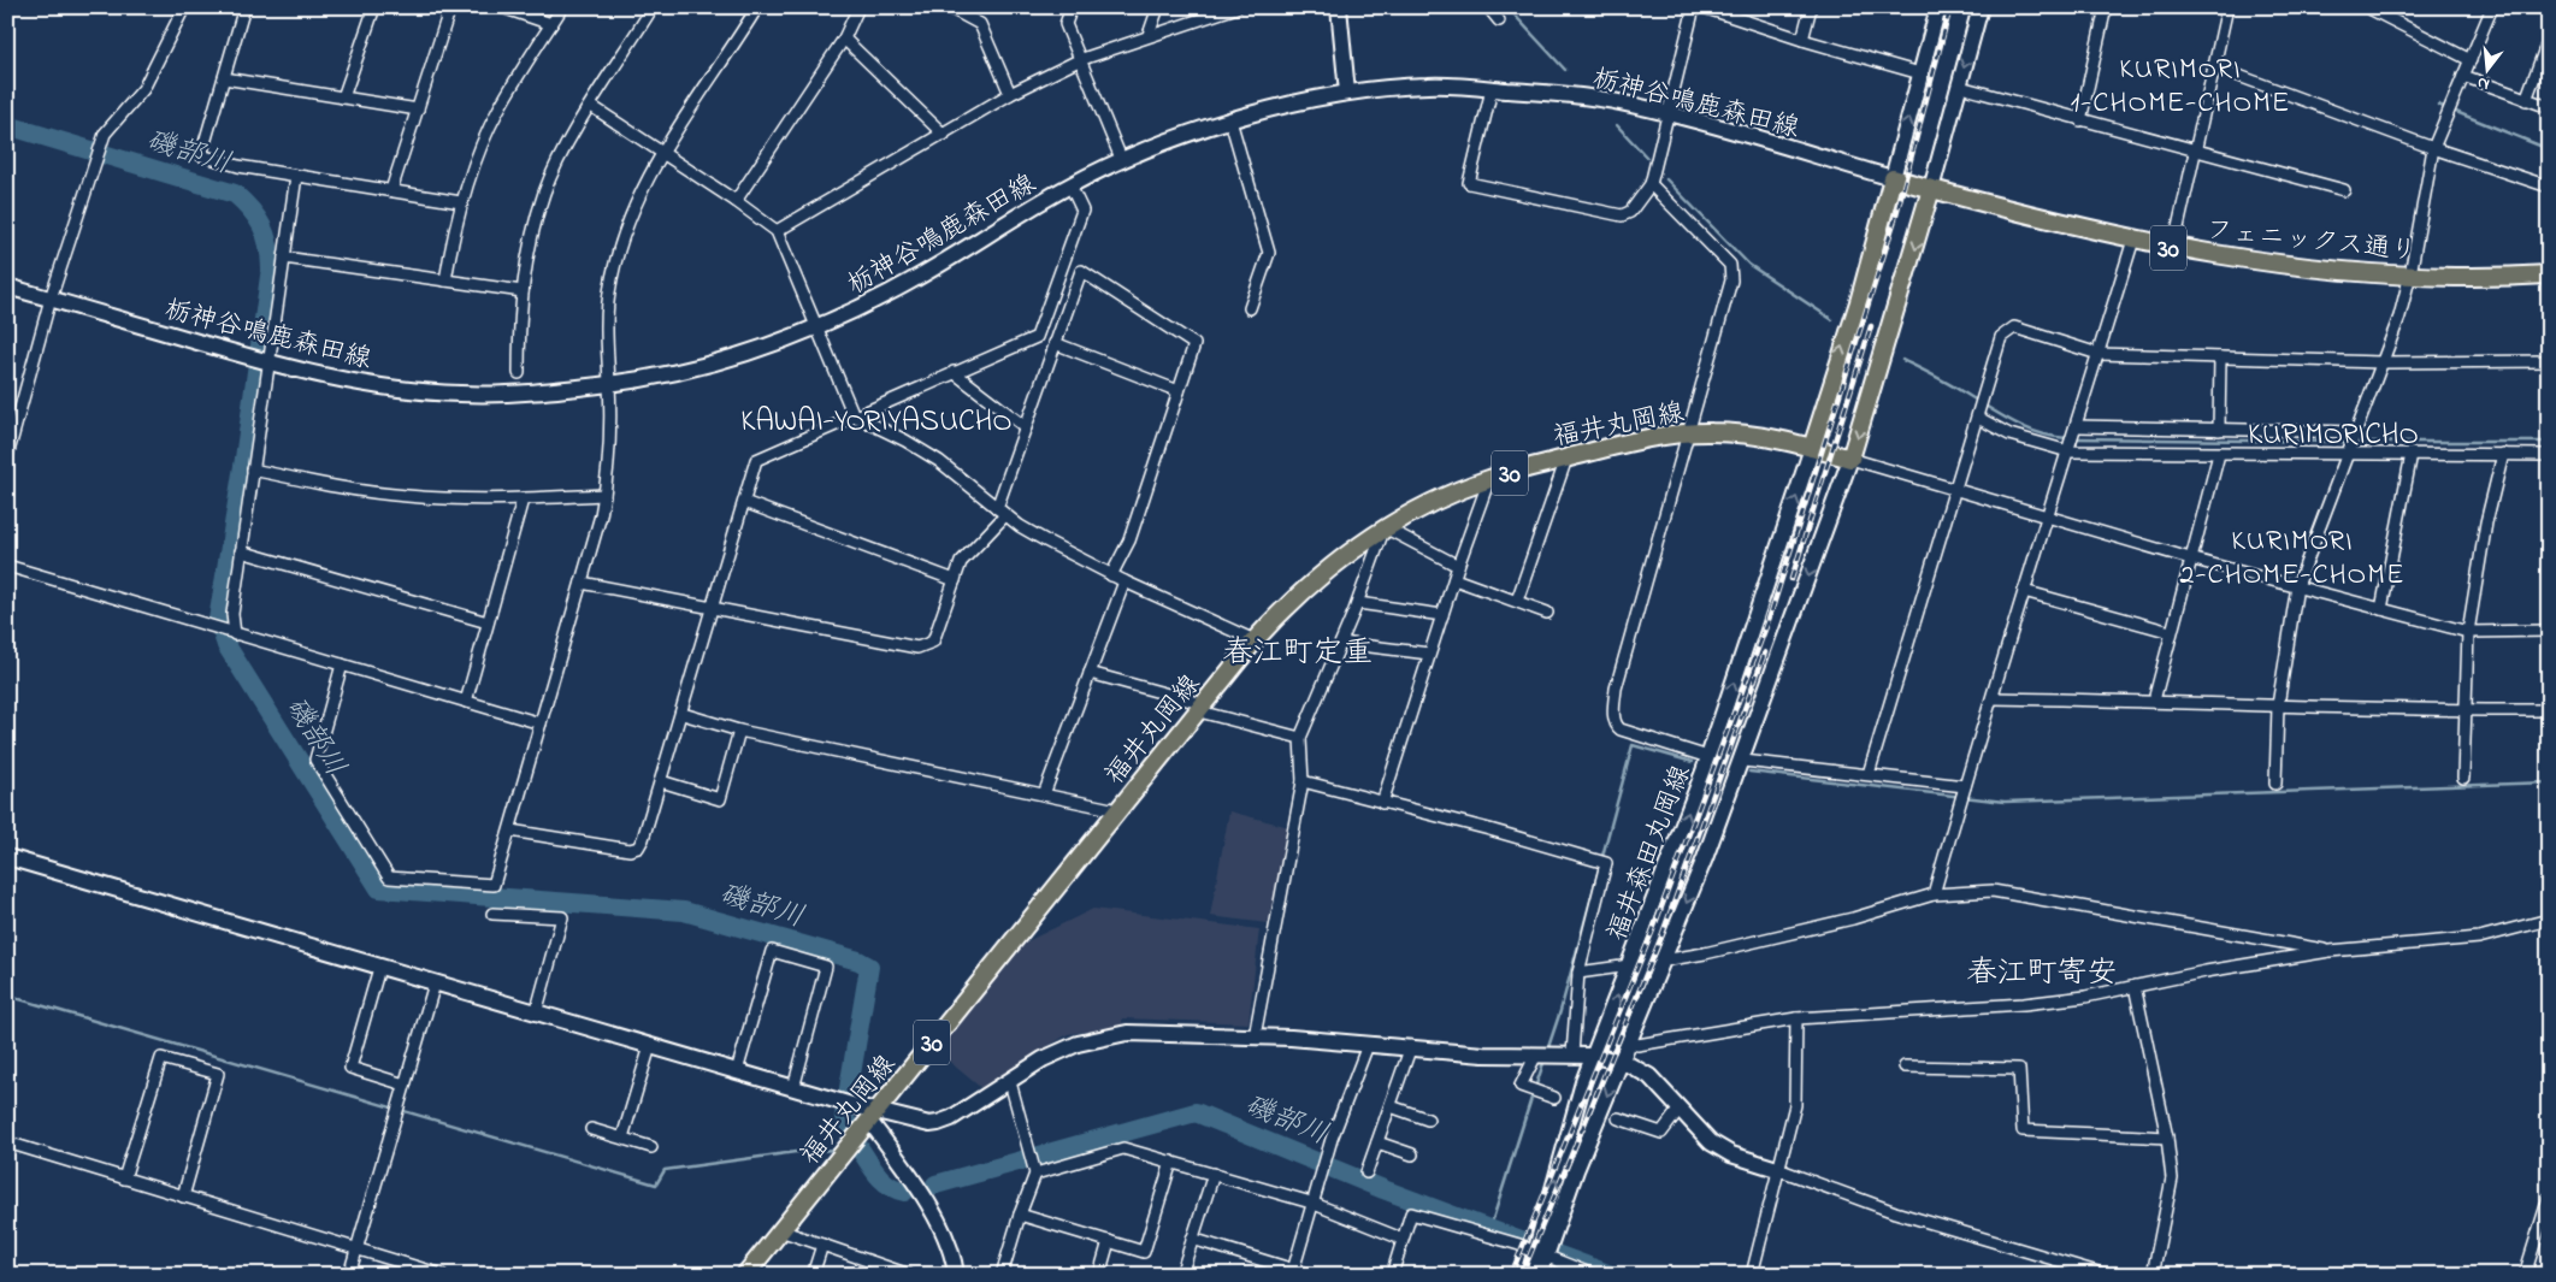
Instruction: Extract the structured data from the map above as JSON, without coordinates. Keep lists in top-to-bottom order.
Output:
{
  "streets": {
    "main road": [
      "栃神谷鳴鹿森田線",
      "フェニックス通り",
      "30",
      "福井丸岡線",
      "福井森田丸岡線"
    ]
  },
  "crossings": [
    ["栃神谷鳴鹿森田線", "30"],
    ["フェニックス通り", "30"],
    ["福井丸岡線", "福井森田丸岡線"]
  ],
  "districts": [
    "KURIMORI 1-CHOME-CHOME",
    "KAWAI-YORIYASUCHO",
    "KURIMORICHO",
    "KURIMORI 2-CHOME-CHOME",
    "春江町定重",
    "春江町寄安"
  ],
  "water": ["磯部川"],
  "north": "bottom"
}
